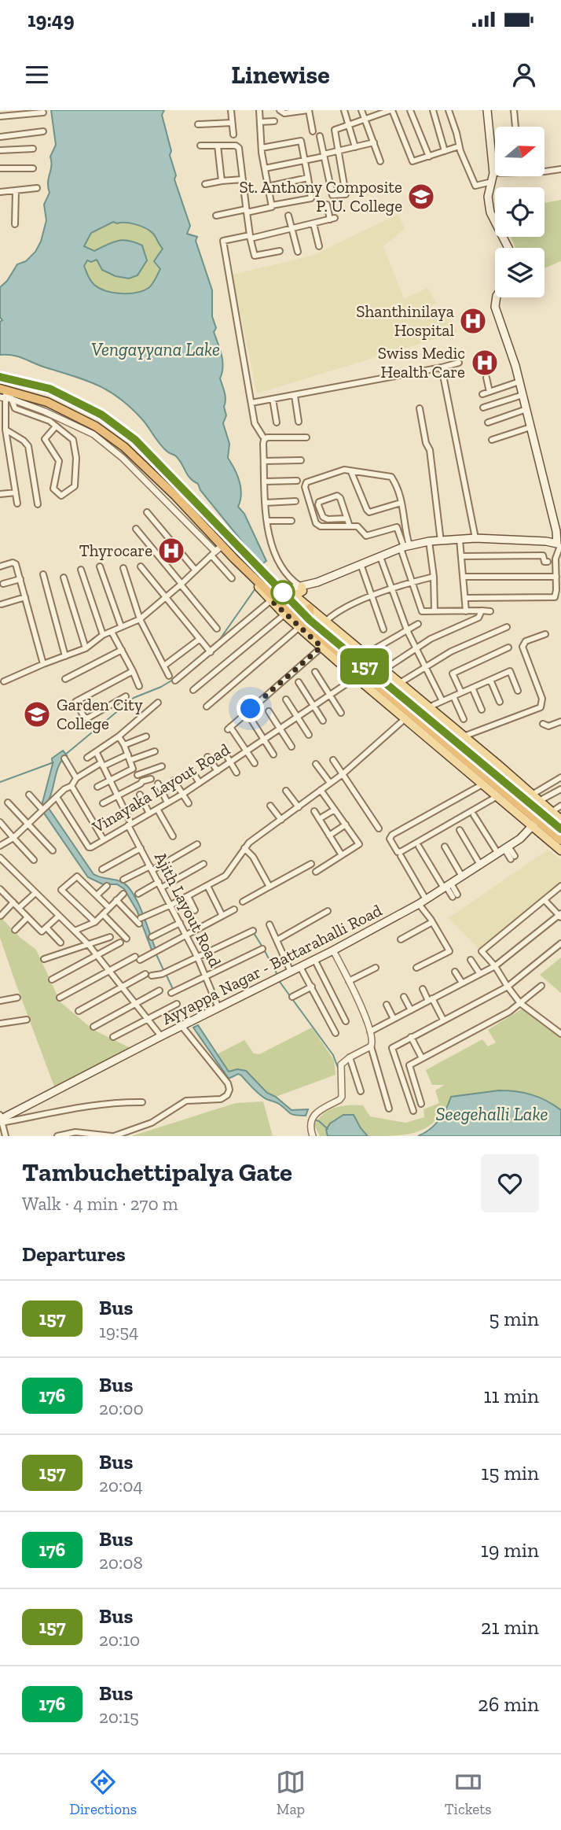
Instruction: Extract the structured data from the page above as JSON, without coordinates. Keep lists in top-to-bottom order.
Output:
{
  "streets": {
    "main road": ["Ayyappa Nagar - Battarahalli Road"],
    "street": ["Vinayaka Layout Road", "Ajith Layout Road"]
  },
  "crossings": [
    ["Vinayaka Layout Road", "Ajith Layout Road"],
    ["Ajith Layout Road", "Ayyappa Nagar - Battarahalli Road"]
  ],
  "water": ["Vengayyana Lake", "Seegehalli Lake"],
  "places": {
    "school or university": ["St. Anthony Composite P. U. College", "Garden City College"],
    "hospital": ["Shanthinilaya Hospital", "Swiss Medic Health Care", "Thyrocare"]
  },
  "lines": ["bus line 157"],
  "north": "right",
  "page": {
    "status": "19:49",
    "header": "Linewise",
    "on_map": "157",
    "heading": [
      ["Tambuchettipalya Gate", "Walk · 4 min · 270 m"],
      "Departures"
    ],
    "list": [
      {
        "mark": "157",
        "name": "Bus",
        "note": "19:54",
        "value": "5 min"
      },
      {
        "mark": "176",
        "name": "Bus",
        "note": "20:00",
        "value": "11 min"
      },
      {
        "mark": "157",
        "name": "Bus",
        "note": "20:04",
        "value": "15 min"
      },
      {
        "mark": "176",
        "name": "Bus",
        "note": "20:08",
        "value": "19 min"
      },
      {
        "mark": "157",
        "name": "Bus",
        "note": "20:10",
        "value": "21 min"
      },
      {
        "mark": "176",
        "name": "Bus",
        "note": "20:15",
        "value": "26 min"
      }
    ],
    "tabs": ["Directions", "Map", "Tickets"]
  }
}
